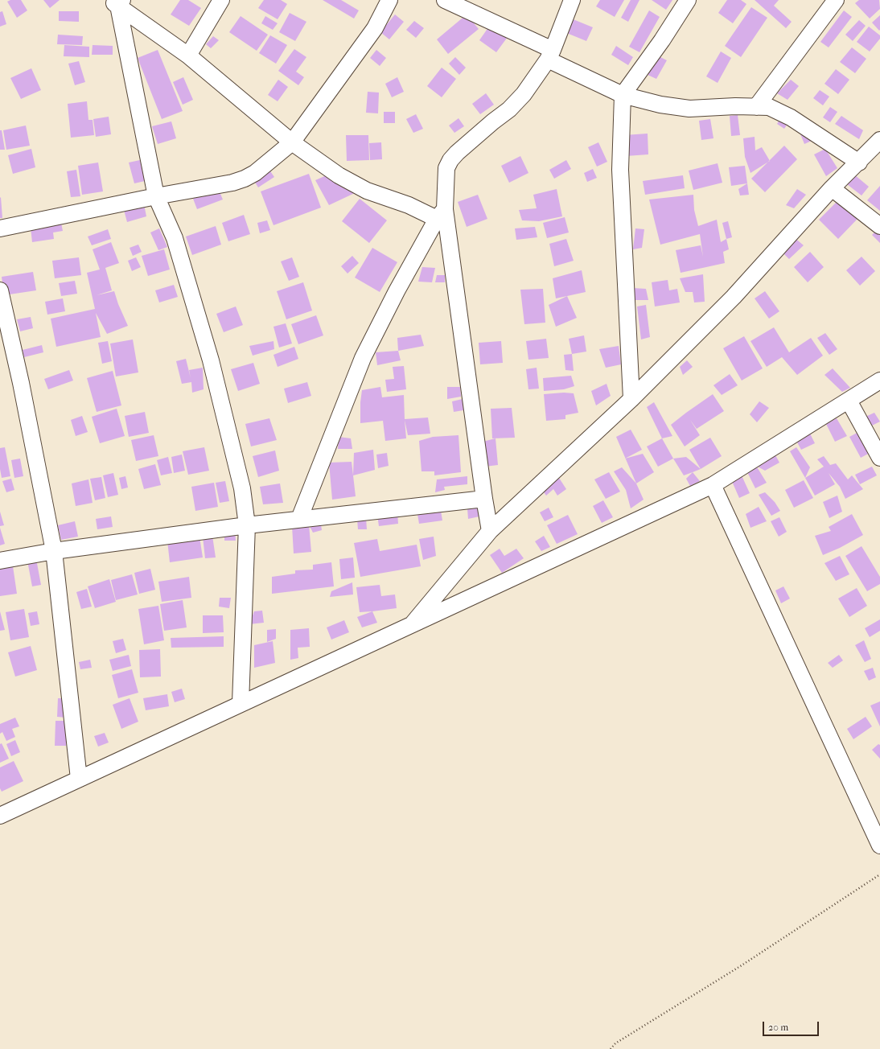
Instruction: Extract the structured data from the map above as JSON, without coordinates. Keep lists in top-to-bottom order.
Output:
{
  "scale_bar": "20 m"
}
